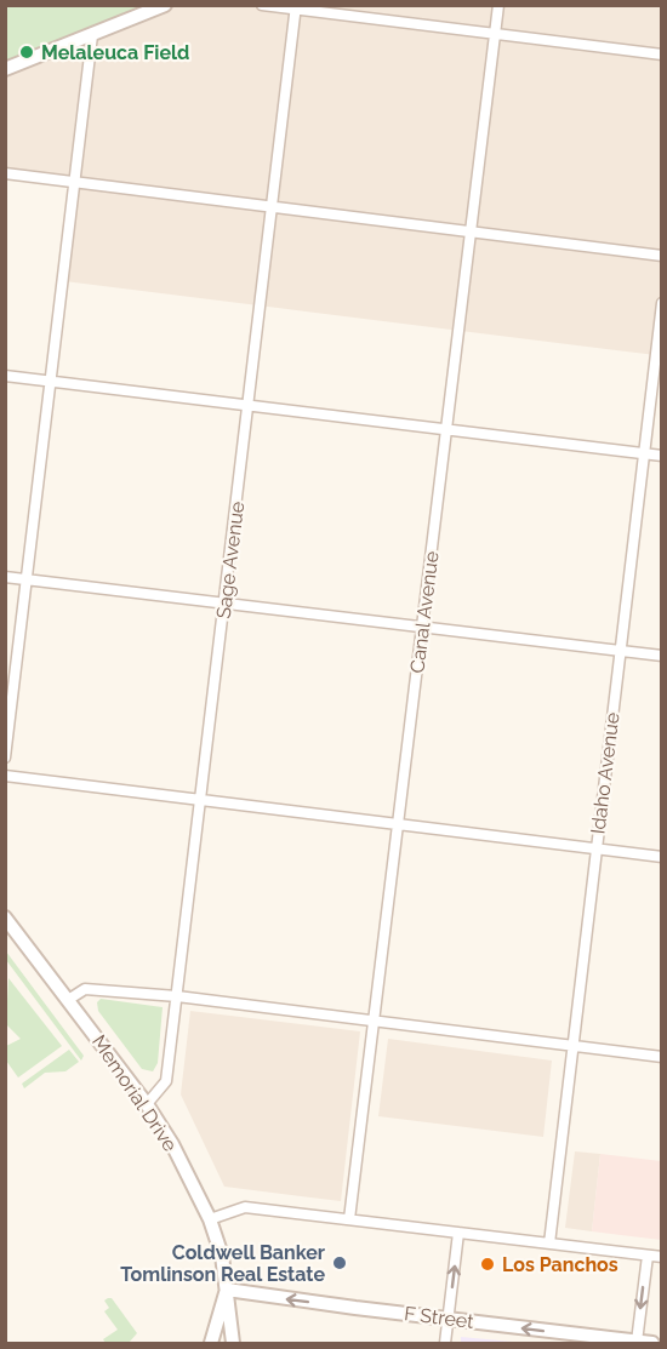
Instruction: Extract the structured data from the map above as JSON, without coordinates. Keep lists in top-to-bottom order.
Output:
{
  "streets": {
    "street": [
      "Sage Avenue",
      "Canal Avenue",
      "Idaho Avenue",
      "Memorial Drive",
      "F Street"
    ]
  },
  "crossings": [
    ["Sage Avenue", "Memorial Drive"],
    ["Memorial Drive", "F Street"]
  ],
  "places": ["Melaleuca Field", "Coldwell Banker Tomlinson Real Estate", "Los Panchos"]
}
